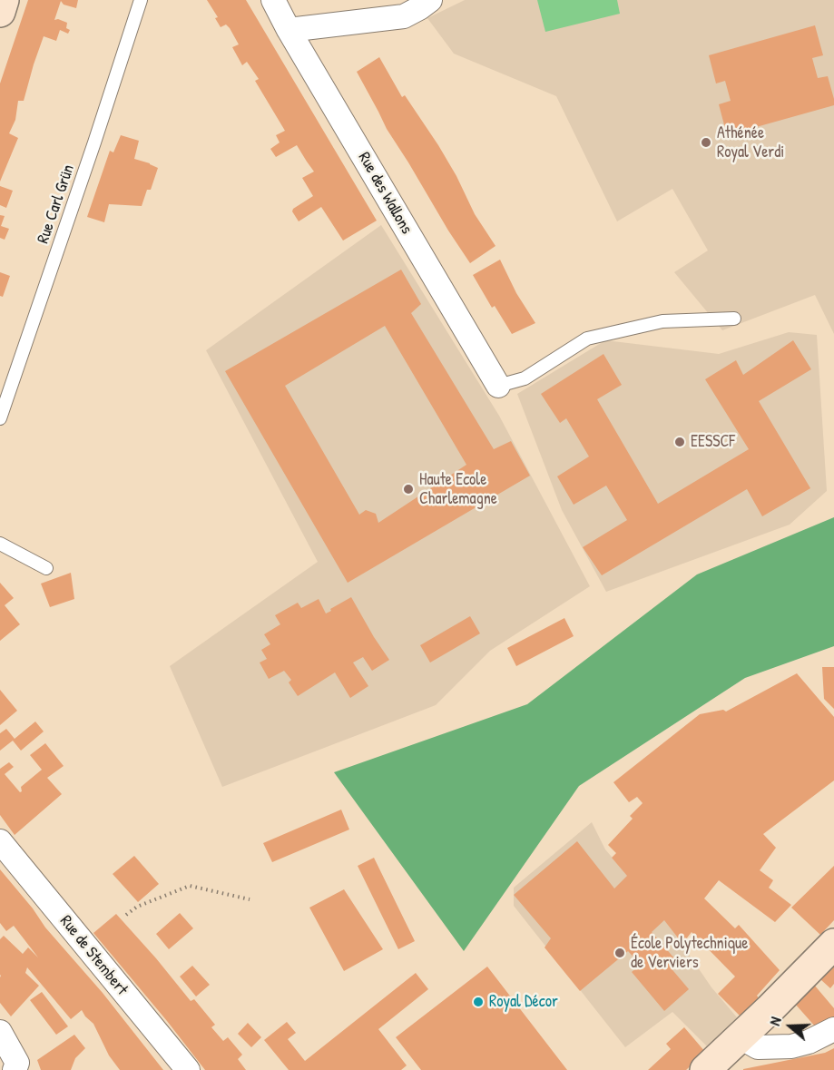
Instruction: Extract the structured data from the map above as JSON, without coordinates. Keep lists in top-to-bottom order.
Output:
{
  "streets": {
    "street": ["Rue des Wallons", "Rue de Stembert"],
    "lane": ["Rue Carl Grün"]
  },
  "places": [
    "Athénée Royal Verdi",
    "EESSCF",
    "Haute Ecole Charlemagne",
    "École Polytechnique de Verviers",
    "Royal Décor"
  ],
  "north": "left"
}
